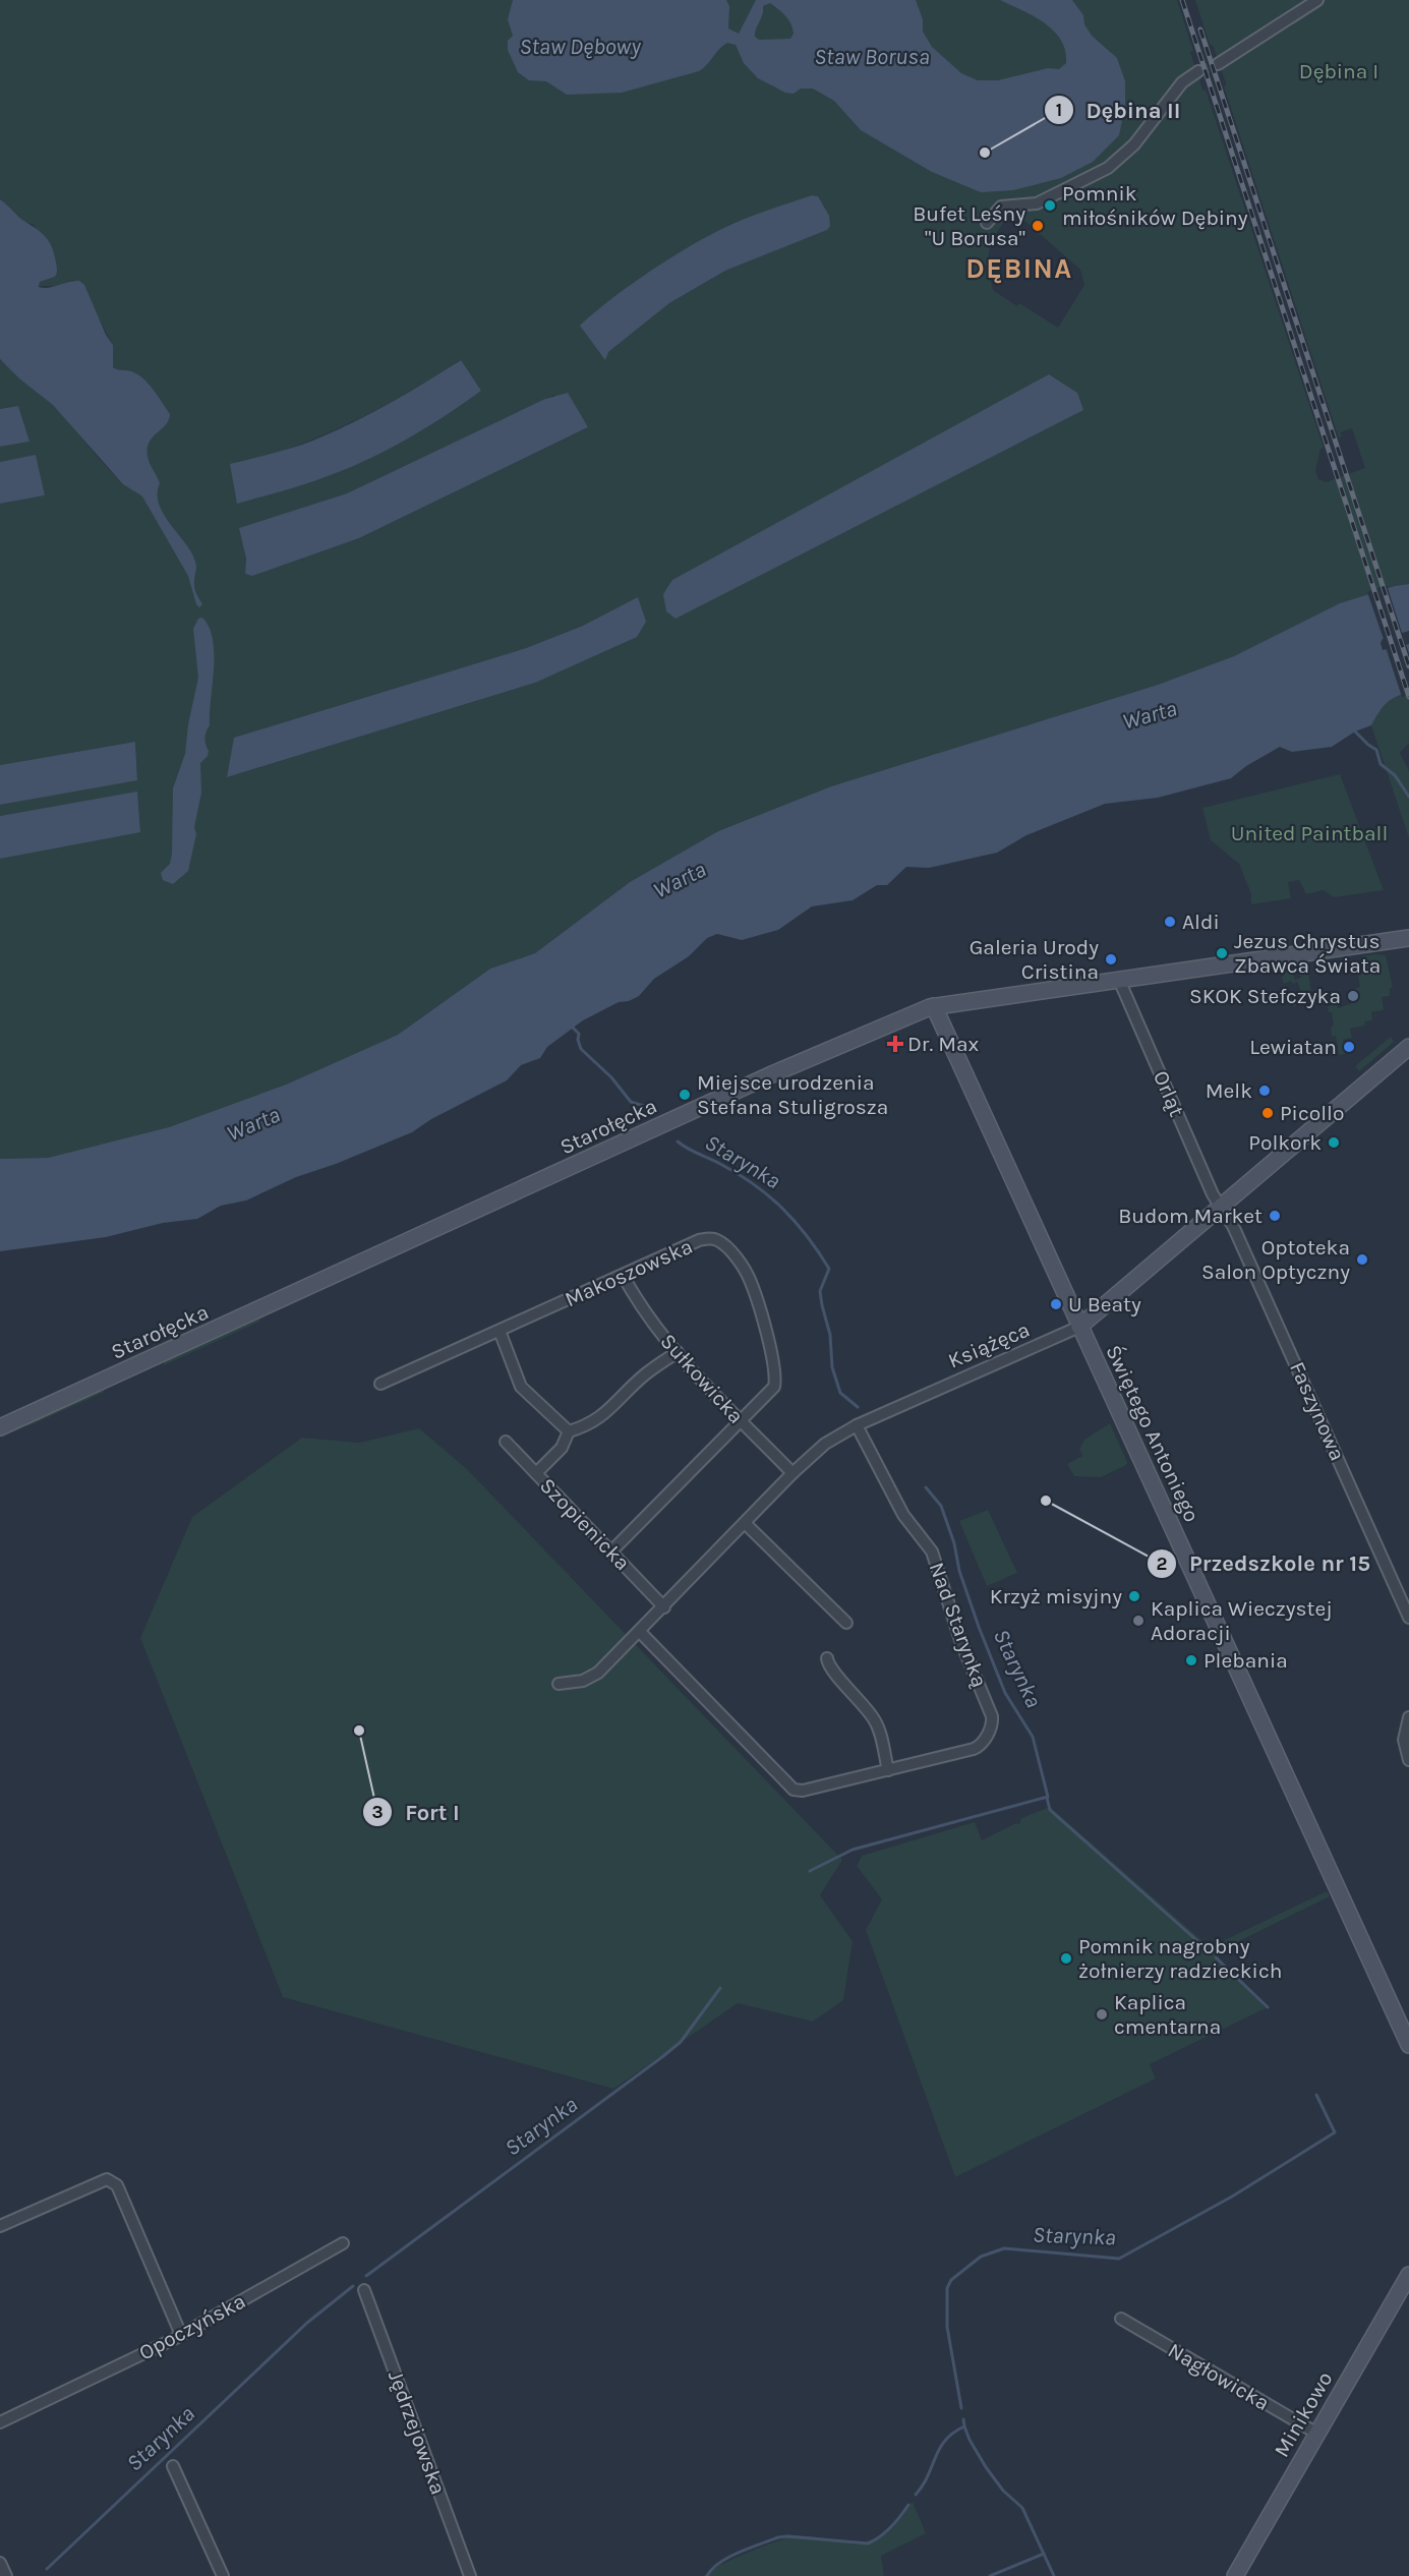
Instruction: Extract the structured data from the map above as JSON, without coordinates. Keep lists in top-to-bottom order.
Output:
{
  "streets": {
    "street": [
      "Orląt",
      "Starołęcka",
      "Makoszowska",
      "Książęca",
      "Sułkowicka",
      "Faszynowa",
      "Świętego Antoniego",
      "Szopienicka",
      "Nad Starynką",
      "Opoczyńska",
      "Nagłowicka",
      "Minikowo",
      "Jędrzejowska"
    ]
  },
  "crossings": [
    ["Orląt", "Starołęcka"],
    ["Orląt", "Książęca"],
    ["Orląt", "Faszynowa"],
    ["Starołęcka", "Świętego Antoniego"],
    ["Makoszowska", "Sułkowicka"],
    ["Makoszowska", "Szopienicka"],
    ["Książęca", "Sułkowicka"],
    ["Książęca", "Faszynowa"],
    ["Książęca", "Świętego Antoniego"],
    ["Książęca", "Szopienicka"],
    ["Książęca", "Nad Starynką"],
    ["Nagłowicka", "Minikowo"]
  ],
  "districts": ["DĘBINA"],
  "water": [
    "Staw Dębowy",
    "Staw Borusa",
    "Warta",
    "Starynka"
  ],
  "parks": ["Dębina I", "United Paintball"],
  "places": {
    "other": [
      "Dębina II",
      "Pomnik miłośników Dębiny",
      "Bufet Leśny \"U Borusa\"",
      "Aldi",
      "Jezus Chrystus Zbawca Świata",
      "Galeria Urody Cristina",
      "SKOK Stefczyka",
      "Lewiatan",
      "Melk",
      "Miejsce urodzenia Stefana Stuligrosza",
      "Picollo",
      "Polkork",
      "Budom Market",
      "Optoteka Salon Optyczny",
      "U Beaty",
      "Przedszkole nr 15",
      "Krzyż misyjny",
      "Kaplica Wieczystej Adoracji",
      "Plebania",
      "Fort I",
      "Pomnik nagrobny żołnierzy radzieckich",
      "Kaplica cmentarna"
    ],
    "health": ["Dr. Max"]
  }
}
